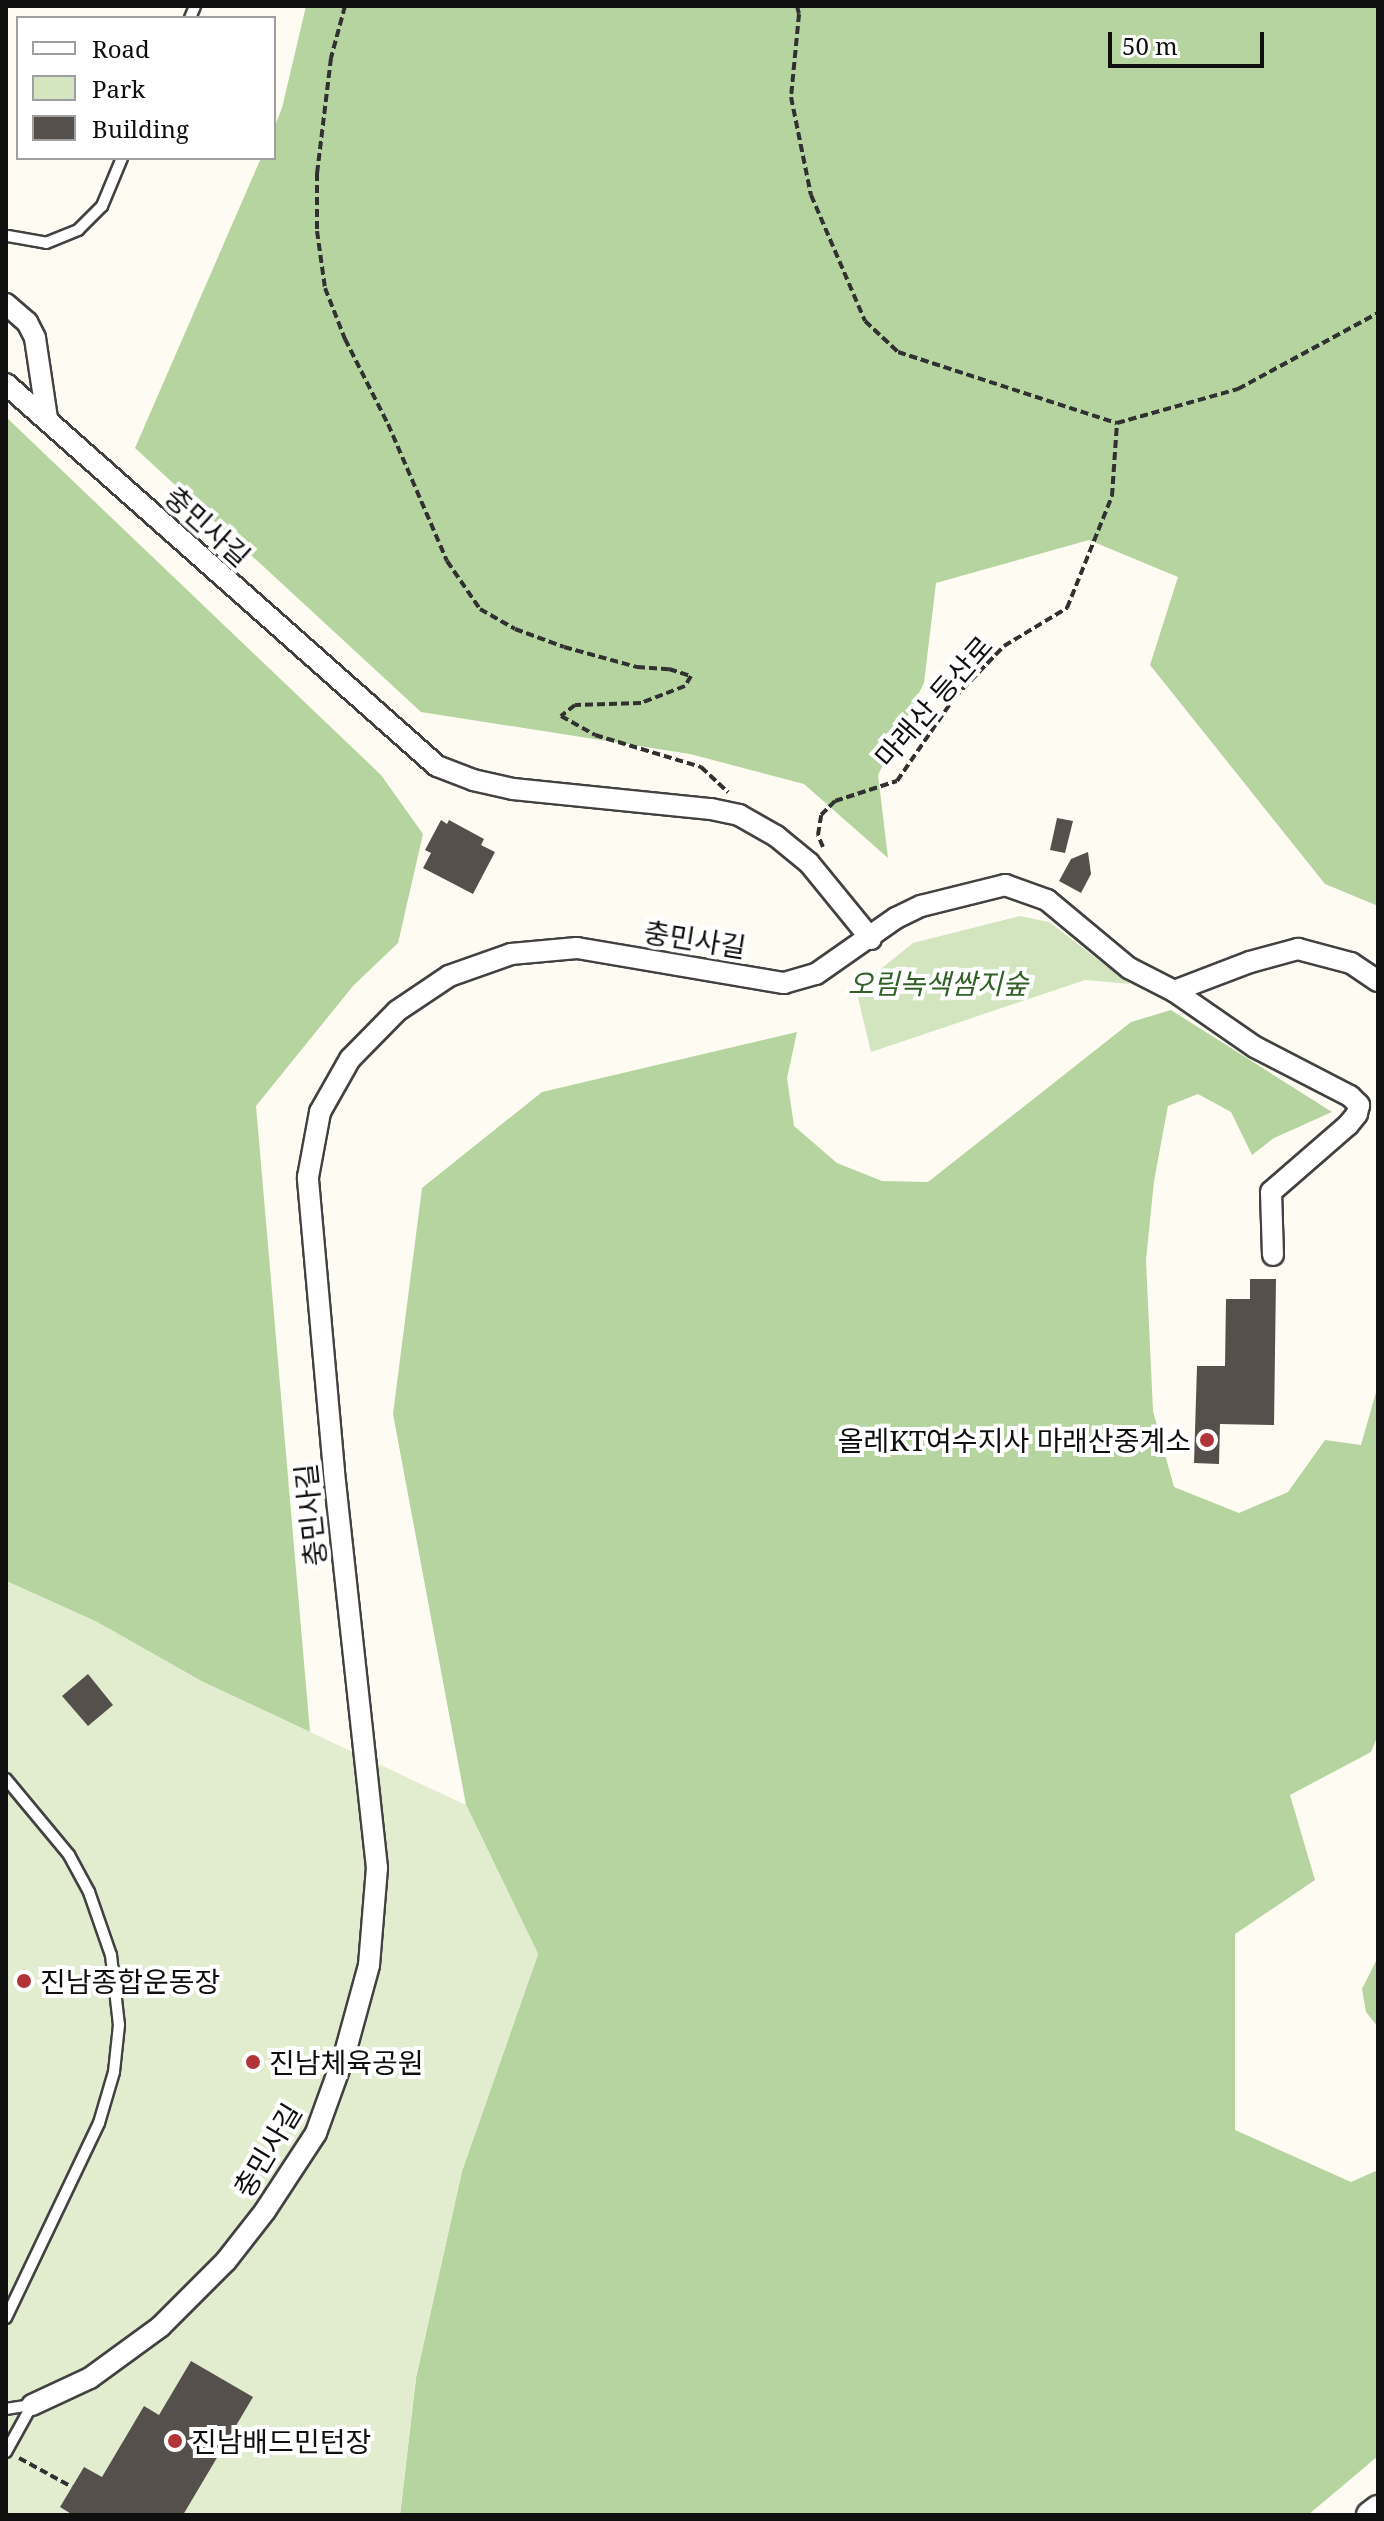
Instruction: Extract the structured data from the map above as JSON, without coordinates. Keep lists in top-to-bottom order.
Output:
{
  "streets": {
    "street": ["충민사길"],
    "path": ["마래산 등산로"]
  },
  "parks": ["오림녹색쌈지숲"],
  "places": [
    "올레KT여수지사 마래산중계소",
    "진남종합운동장",
    "진남체육공원",
    "진남배드민턴장"
  ],
  "legend": ["Road", "Park", "Building"],
  "scale_bar": "50 m"
}
